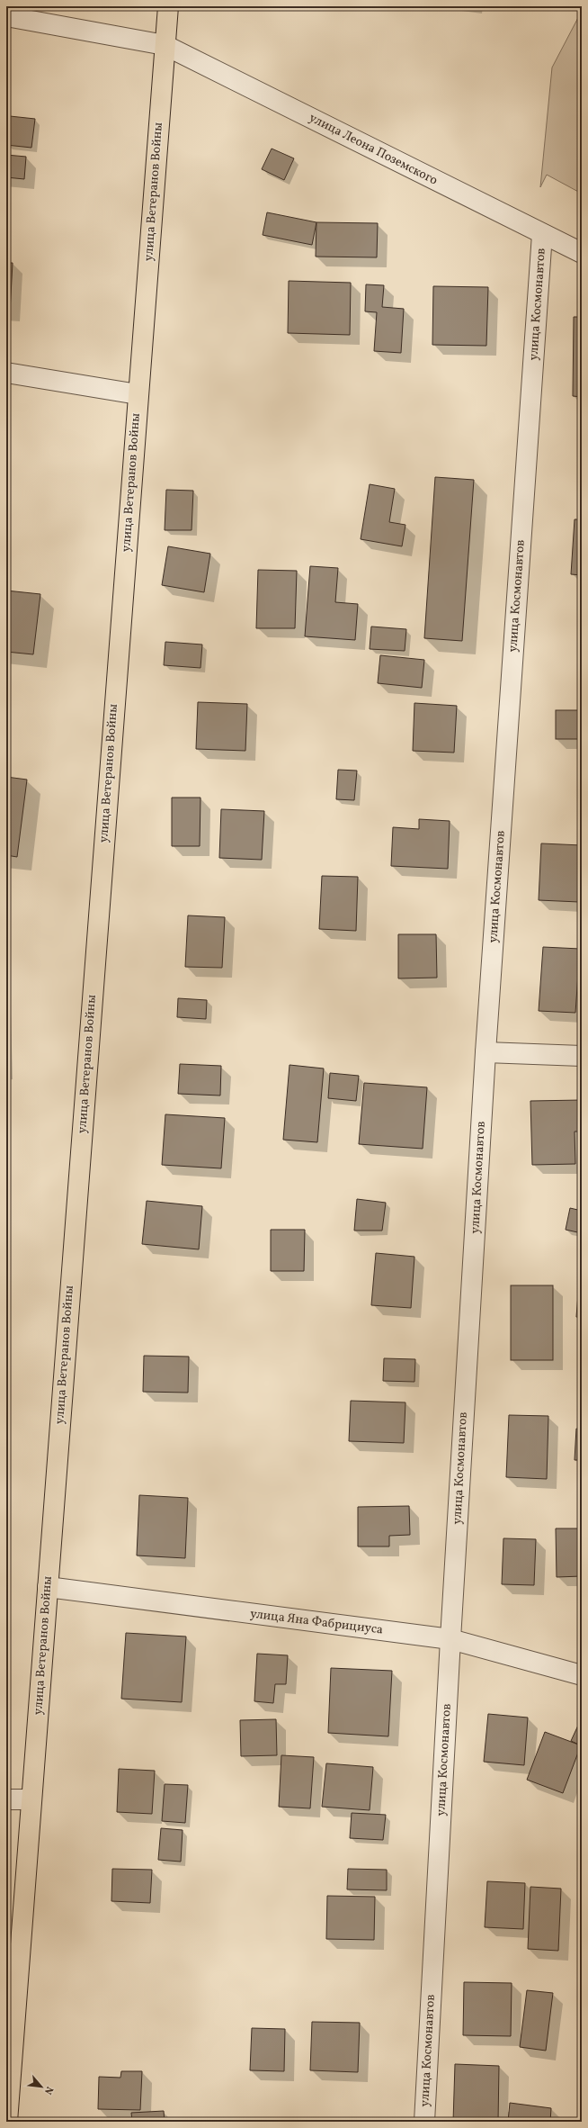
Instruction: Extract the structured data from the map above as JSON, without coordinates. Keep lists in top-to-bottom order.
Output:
{
  "streets": {
    "highway": ["улица Ветеранов Войны"],
    "street": ["улица Леона Поземского", "улица Космонавтов", "улица Яна Фабрициуса"]
  },
  "crossings": [
    ["улица Леона Поземского", "улица Ветеранов Войны"],
    ["улица Леона Поземского", "улица Космонавтов"],
    ["улица Ветеранов Войны", "улица Яна Фабрициуса"],
    ["улица Космонавтов", "улица Яна Фабрициуса"]
  ],
  "north": "bottom right"
}
